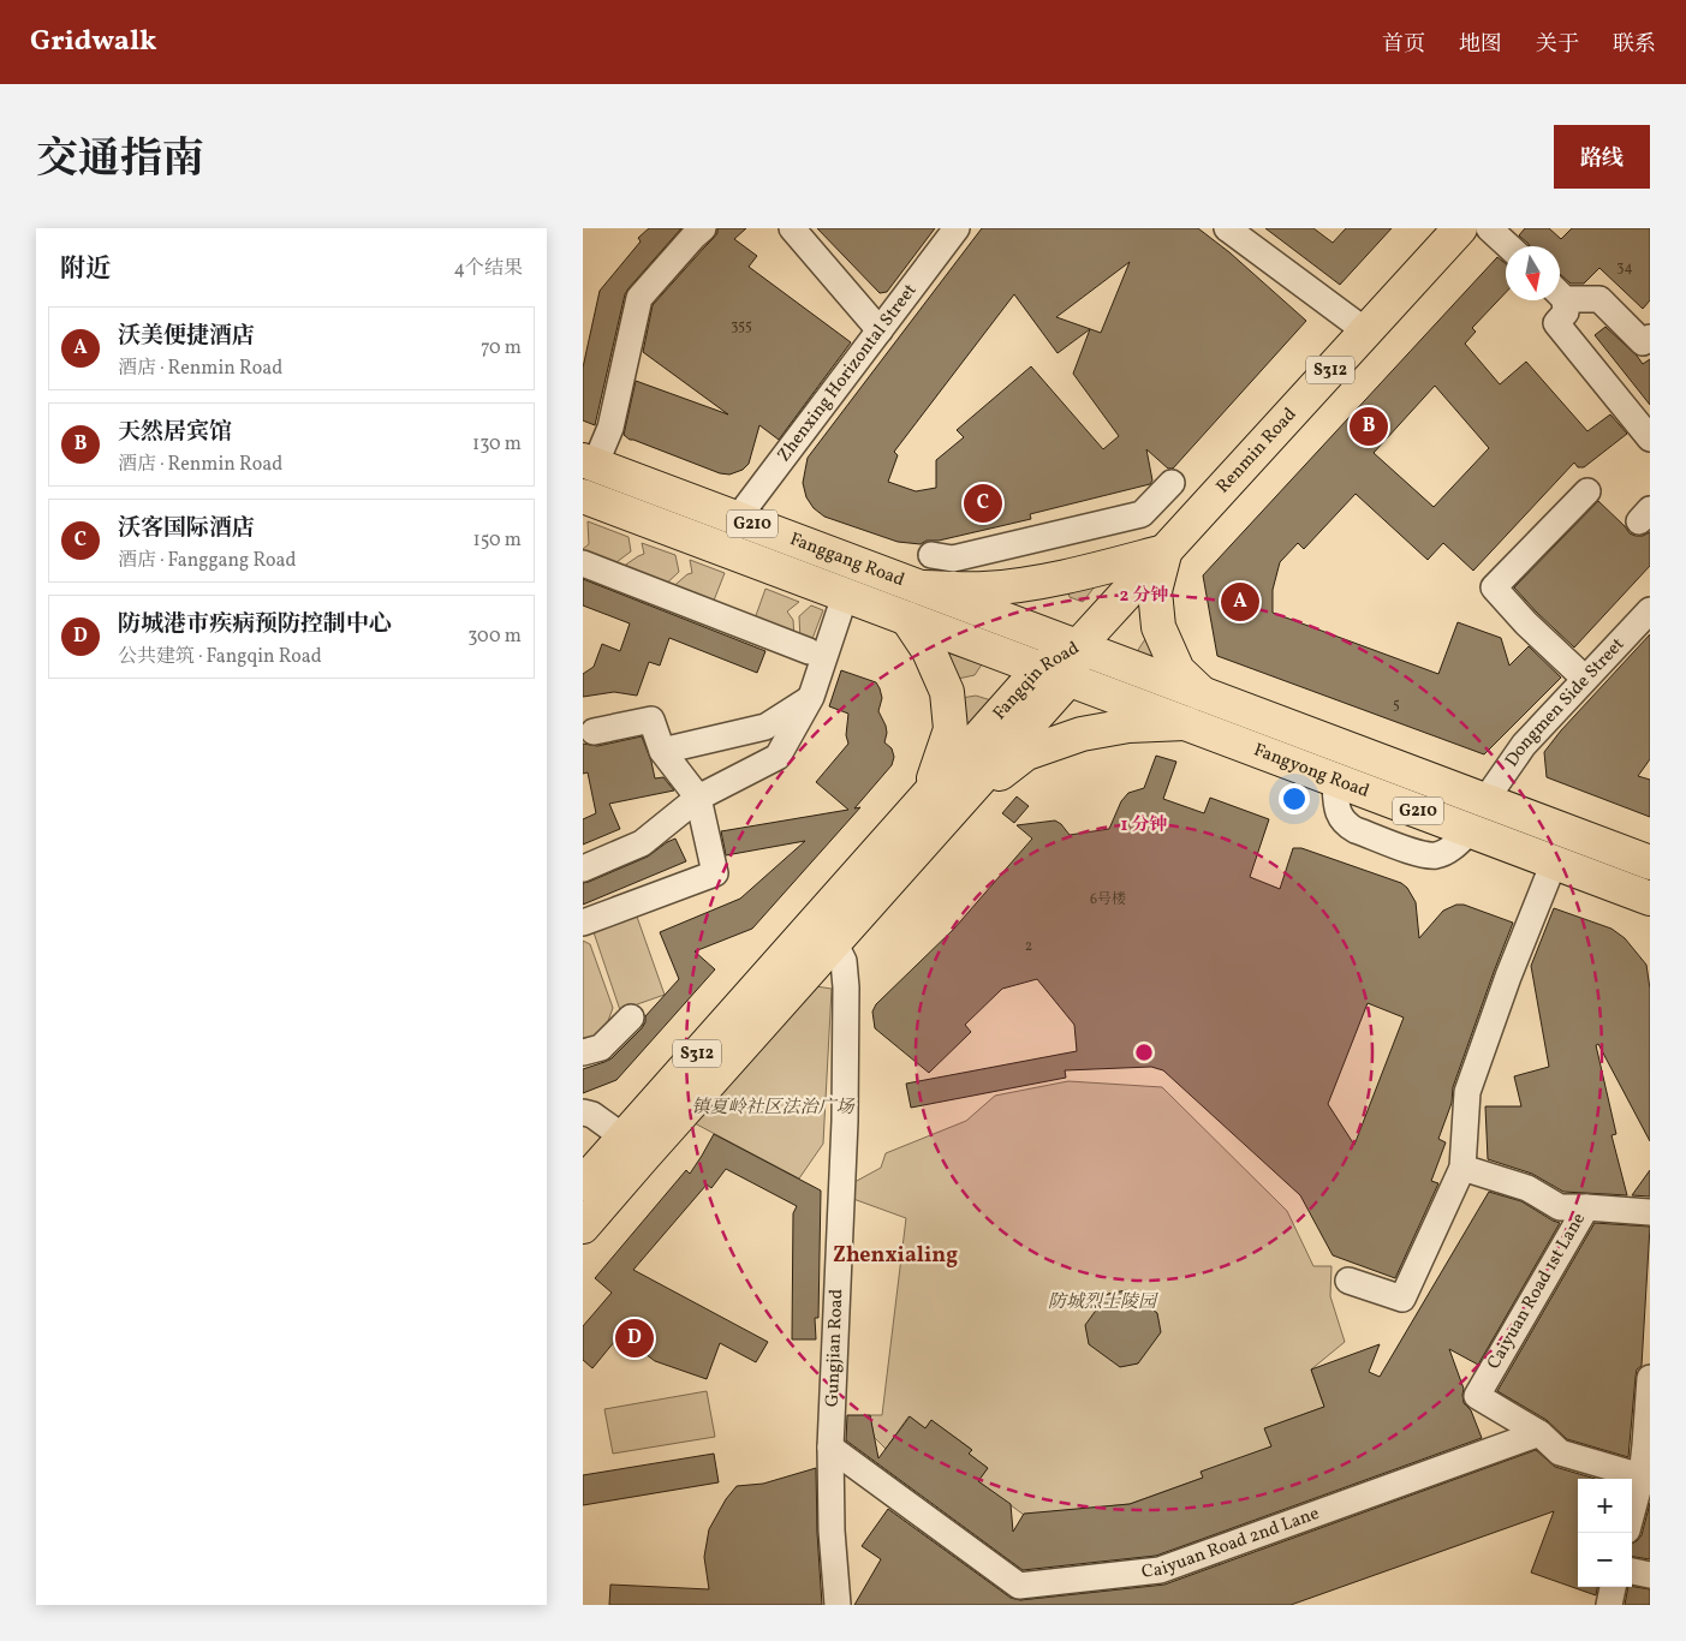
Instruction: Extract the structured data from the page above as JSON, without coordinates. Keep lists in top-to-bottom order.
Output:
{
  "streets": {
    "main road": [
      "S312",
      "Renmin Road",
      "G210",
      "Fanggang Road",
      "Fangqin Road",
      "Fangyong Road"
    ],
    "street": [
      "Zhenxing Horizontal Street",
      "Dongmen Side Street",
      "Caiyuan Road 1st Lane",
      "Gungjian Road",
      "Caiyuan Road 2nd Lane"
    ]
  },
  "crossings": [
    ["Zhenxing Horizontal Street", "Fanggang Road"],
    ["Renmin Road", "Fanggang Road"],
    ["Renmin Road", "Fangqin Road"],
    ["Renmin Road", "Fangyong Road"],
    ["Fanggang Road", "Fangqin Road"],
    ["Fanggang Road", "Fangyong Road"],
    ["Fangqin Road", "Fangyong Road"],
    ["Fangqin Road", "Gungjian Road"],
    ["Dongmen Side Street", "Fangyong Road"],
    ["Caiyuan Road 1st Lane", "Caiyuan Road 2nd Lane"],
    ["Gungjian Road", "Caiyuan Road 2nd Lane"]
  ],
  "districts": ["Zhenxialing"],
  "parks": ["镇夏岭社区法治广场", "防城烈士陵园"],
  "house_numbers": [
    "34",
    "355",
    "5",
    "6号楼",
    "2"
  ],
  "north": "bottom",
  "page": {
    "header": "Gridwalk",
    "nav": [
      "首页",
      "地图",
      "关于",
      "联系"
    ],
    "title": "交通指南",
    "buttons": "路线",
    "heading": ["附近", "4个结果"],
    "list": [
      {
        "mark": "A",
        "name": "沃美便捷酒店",
        "note": "酒店 · Renmin Road",
        "value": "70 m"
      },
      {
        "mark": "B",
        "name": "天然居宾馆",
        "note": "酒店 · Renmin Road",
        "value": "130 m"
      },
      {
        "mark": "C",
        "name": "沃客国际酒店",
        "note": "酒店 · Fanggang Road",
        "value": "150 m"
      },
      {
        "mark": "D",
        "name": "防城港市疾病预防控制中心",
        "note": "公共建筑 · Fangqin Road",
        "value": "300 m"
      }
    ],
    "pins": [
      "B",
      "C",
      "A",
      "D"
    ],
    "map_buttons": ["+", "−"]
  },
  "rings": ["2 分钟", "1 分钟"]
}
